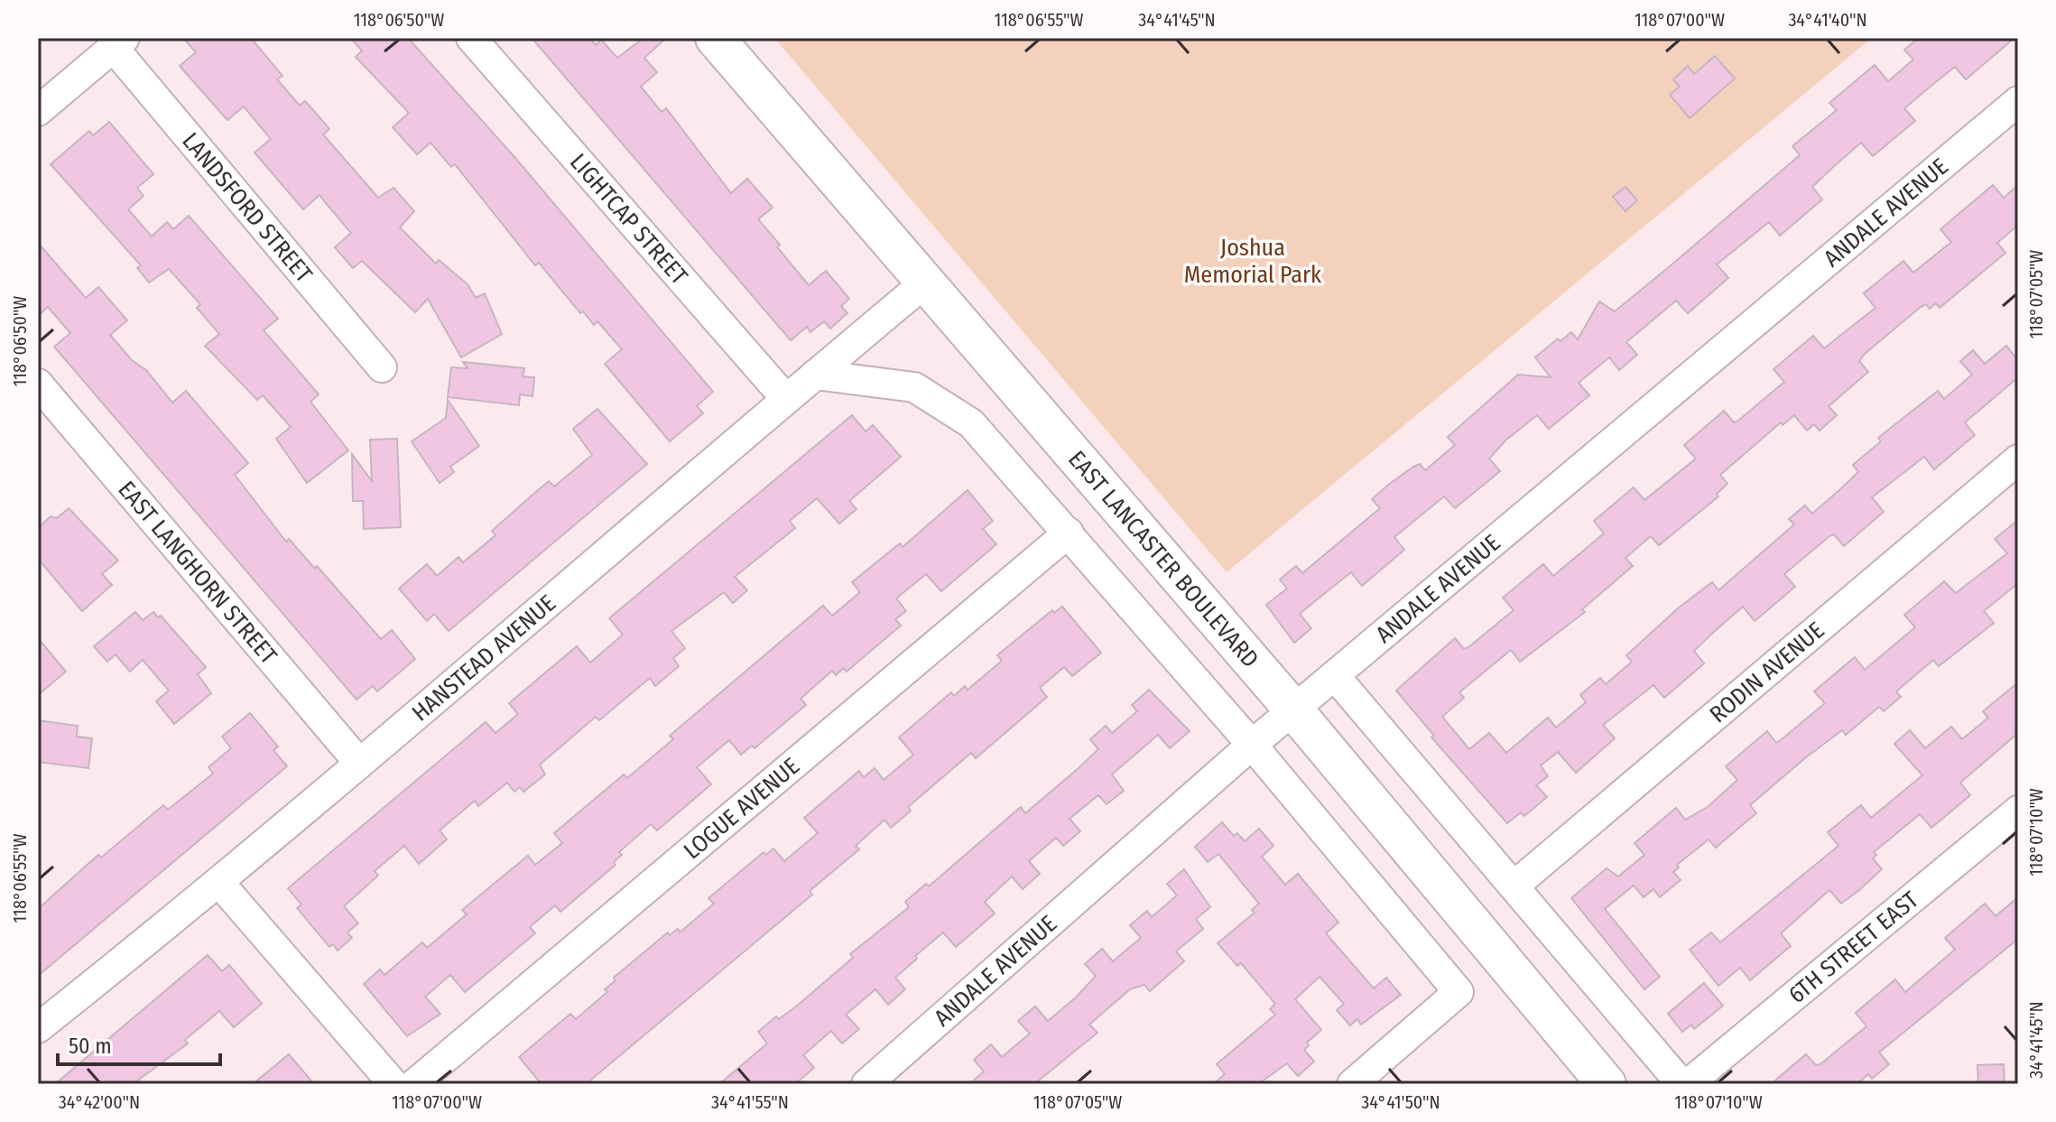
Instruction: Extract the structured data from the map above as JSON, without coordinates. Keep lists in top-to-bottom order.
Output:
{
  "streets": {
    "main road": ["EAST LANCASTER BOULEVARD"],
    "street": [
      "LANDSFORD STREET",
      "ANDALE AVENUE",
      "LIGHTCAP STREET",
      "EAST LANGHORN STREET",
      "HANSTEAD AVENUE",
      "RODIN AVENUE",
      "LOGUE AVENUE",
      "6TH STREET EAST"
    ]
  },
  "crossings": [
    ["ANDALE AVENUE", "EAST LANCASTER BOULEVARD"],
    ["LIGHTCAP STREET", "HANSTEAD AVENUE"],
    ["EAST LANCASTER BOULEVARD", "HANSTEAD AVENUE"],
    ["EAST LANGHORN STREET", "HANSTEAD AVENUE"]
  ],
  "parks": ["Joshua Memorial Park"],
  "scale_bar": "50 m",
  "coordinates": [
    "118°06'50\"W",
    "118°06'55\"W",
    "34°41'45\"N",
    "118°07'00\"W",
    "34°41'40\"N",
    "118°07'05\"W",
    "118°07'10\"W",
    "34°42'00\"N",
    "34°41'55\"N",
    "34°41'50\"N"
  ]
}
